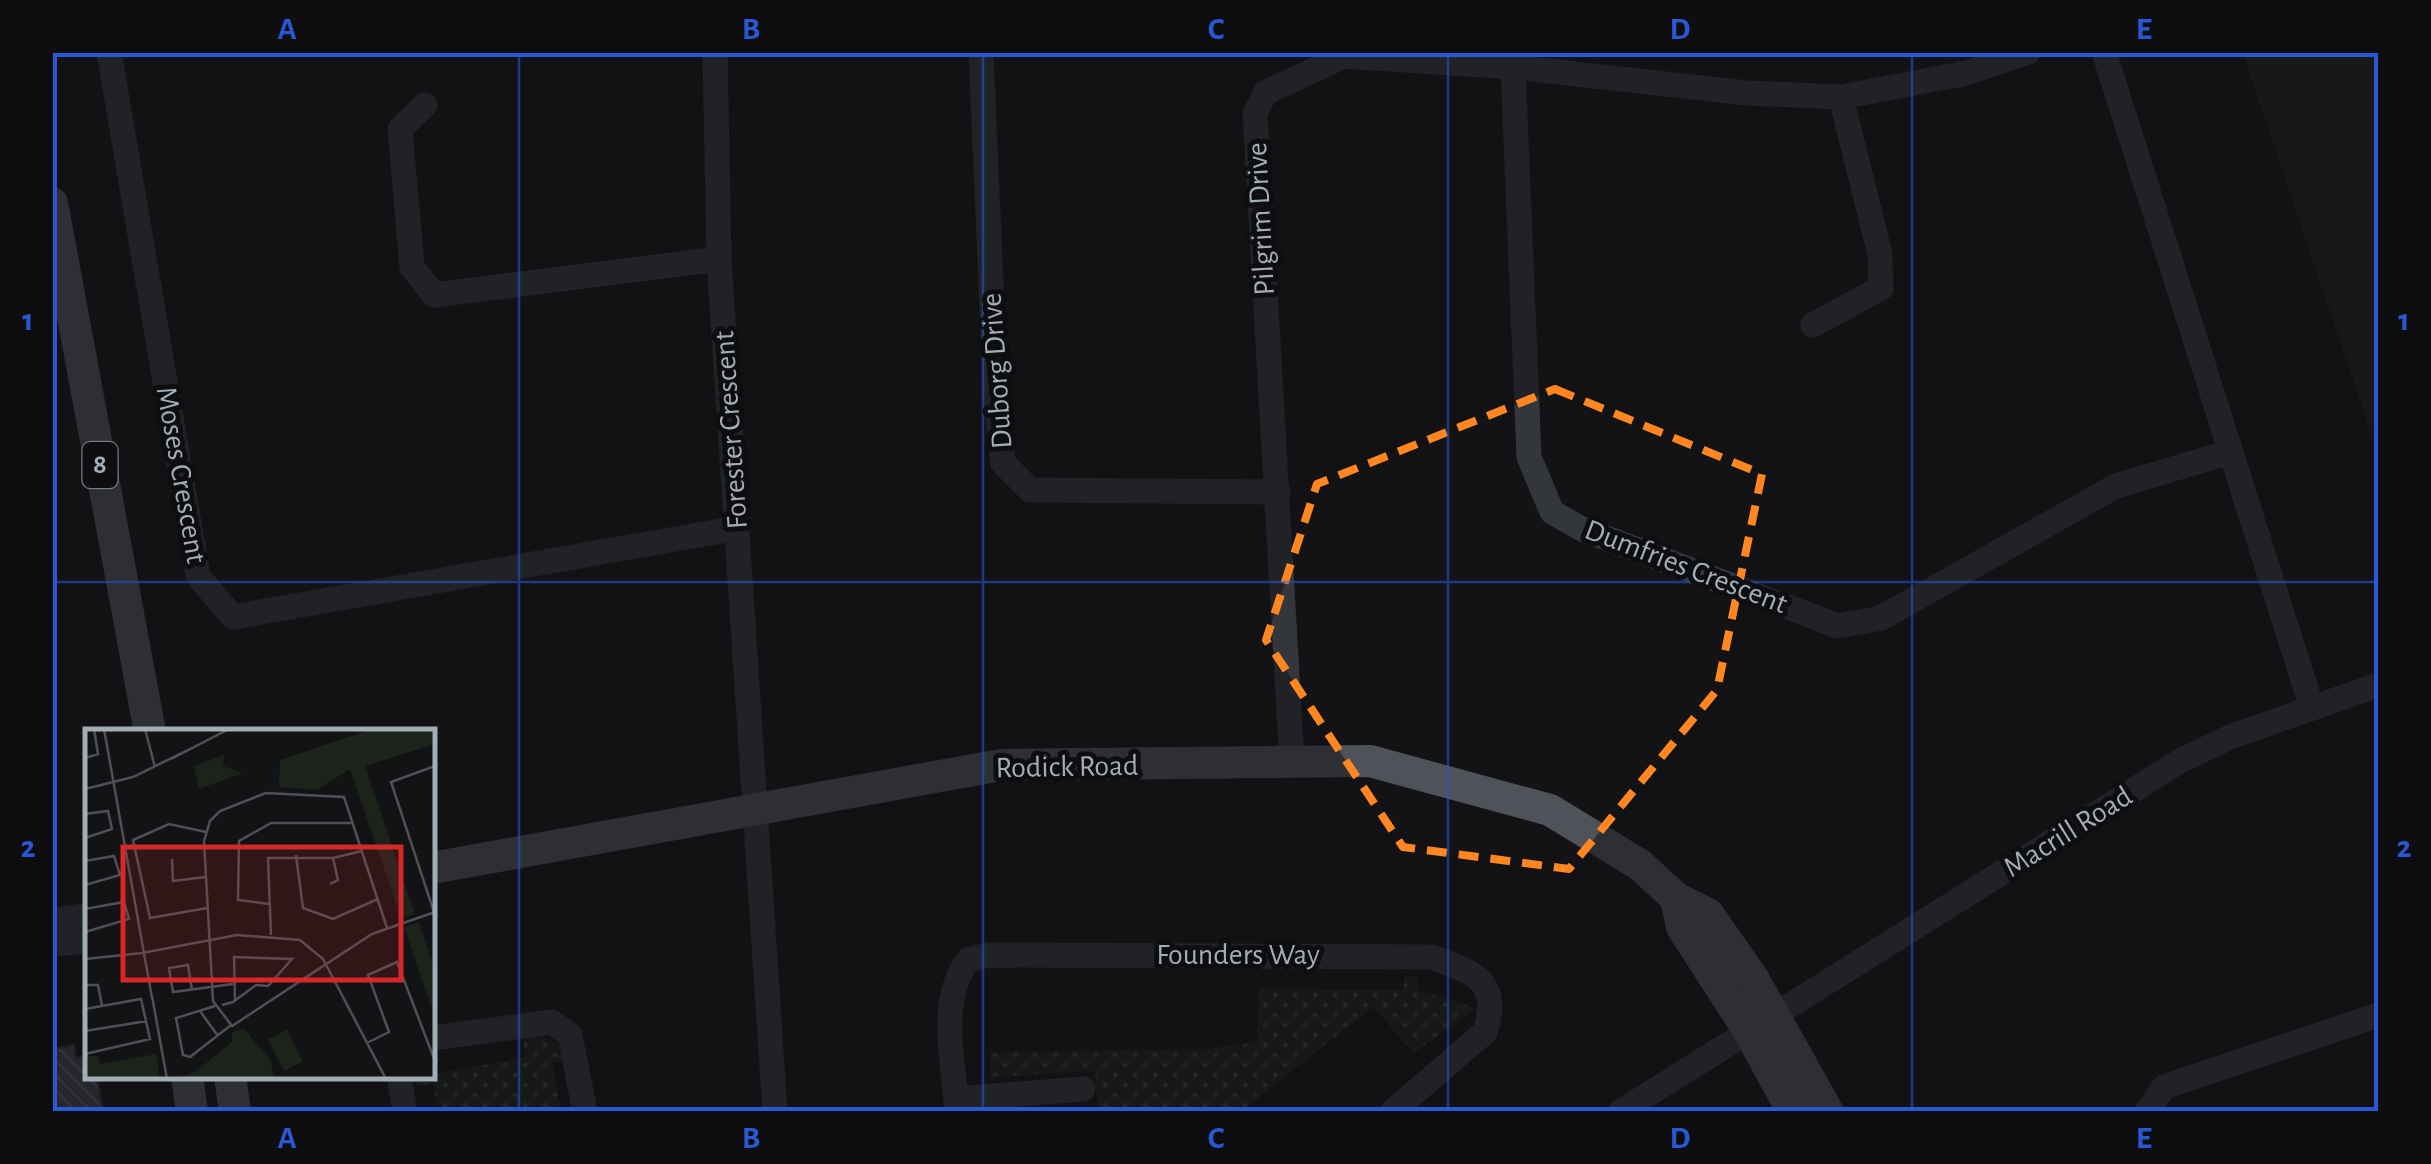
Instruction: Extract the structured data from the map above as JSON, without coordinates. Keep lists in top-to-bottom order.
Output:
{
  "streets": {
    "main road": ["8", "Rodick Road"],
    "street": [
      "Pilgrim Drive",
      "Duborg Drive",
      "Forester Crescent",
      "Moses Crescent",
      "Dumfries Crescent",
      "Macrill Road",
      "Founders Way"
    ]
  },
  "crossings": [
    ["Pilgrim Drive", "Duborg Drive"],
    ["Pilgrim Drive", "Dumfries Crescent"],
    ["Pilgrim Drive", "Rodick Road"],
    ["Forester Crescent", "Moses Crescent"],
    ["Forester Crescent", "Rodick Road"],
    ["Rodick Road", "Macrill Road"]
  ],
  "grid": {
    "columns": [
      "A",
      "B",
      "C",
      "D",
      "E"
    ],
    "rows": ["1", "2"]
  }
}
